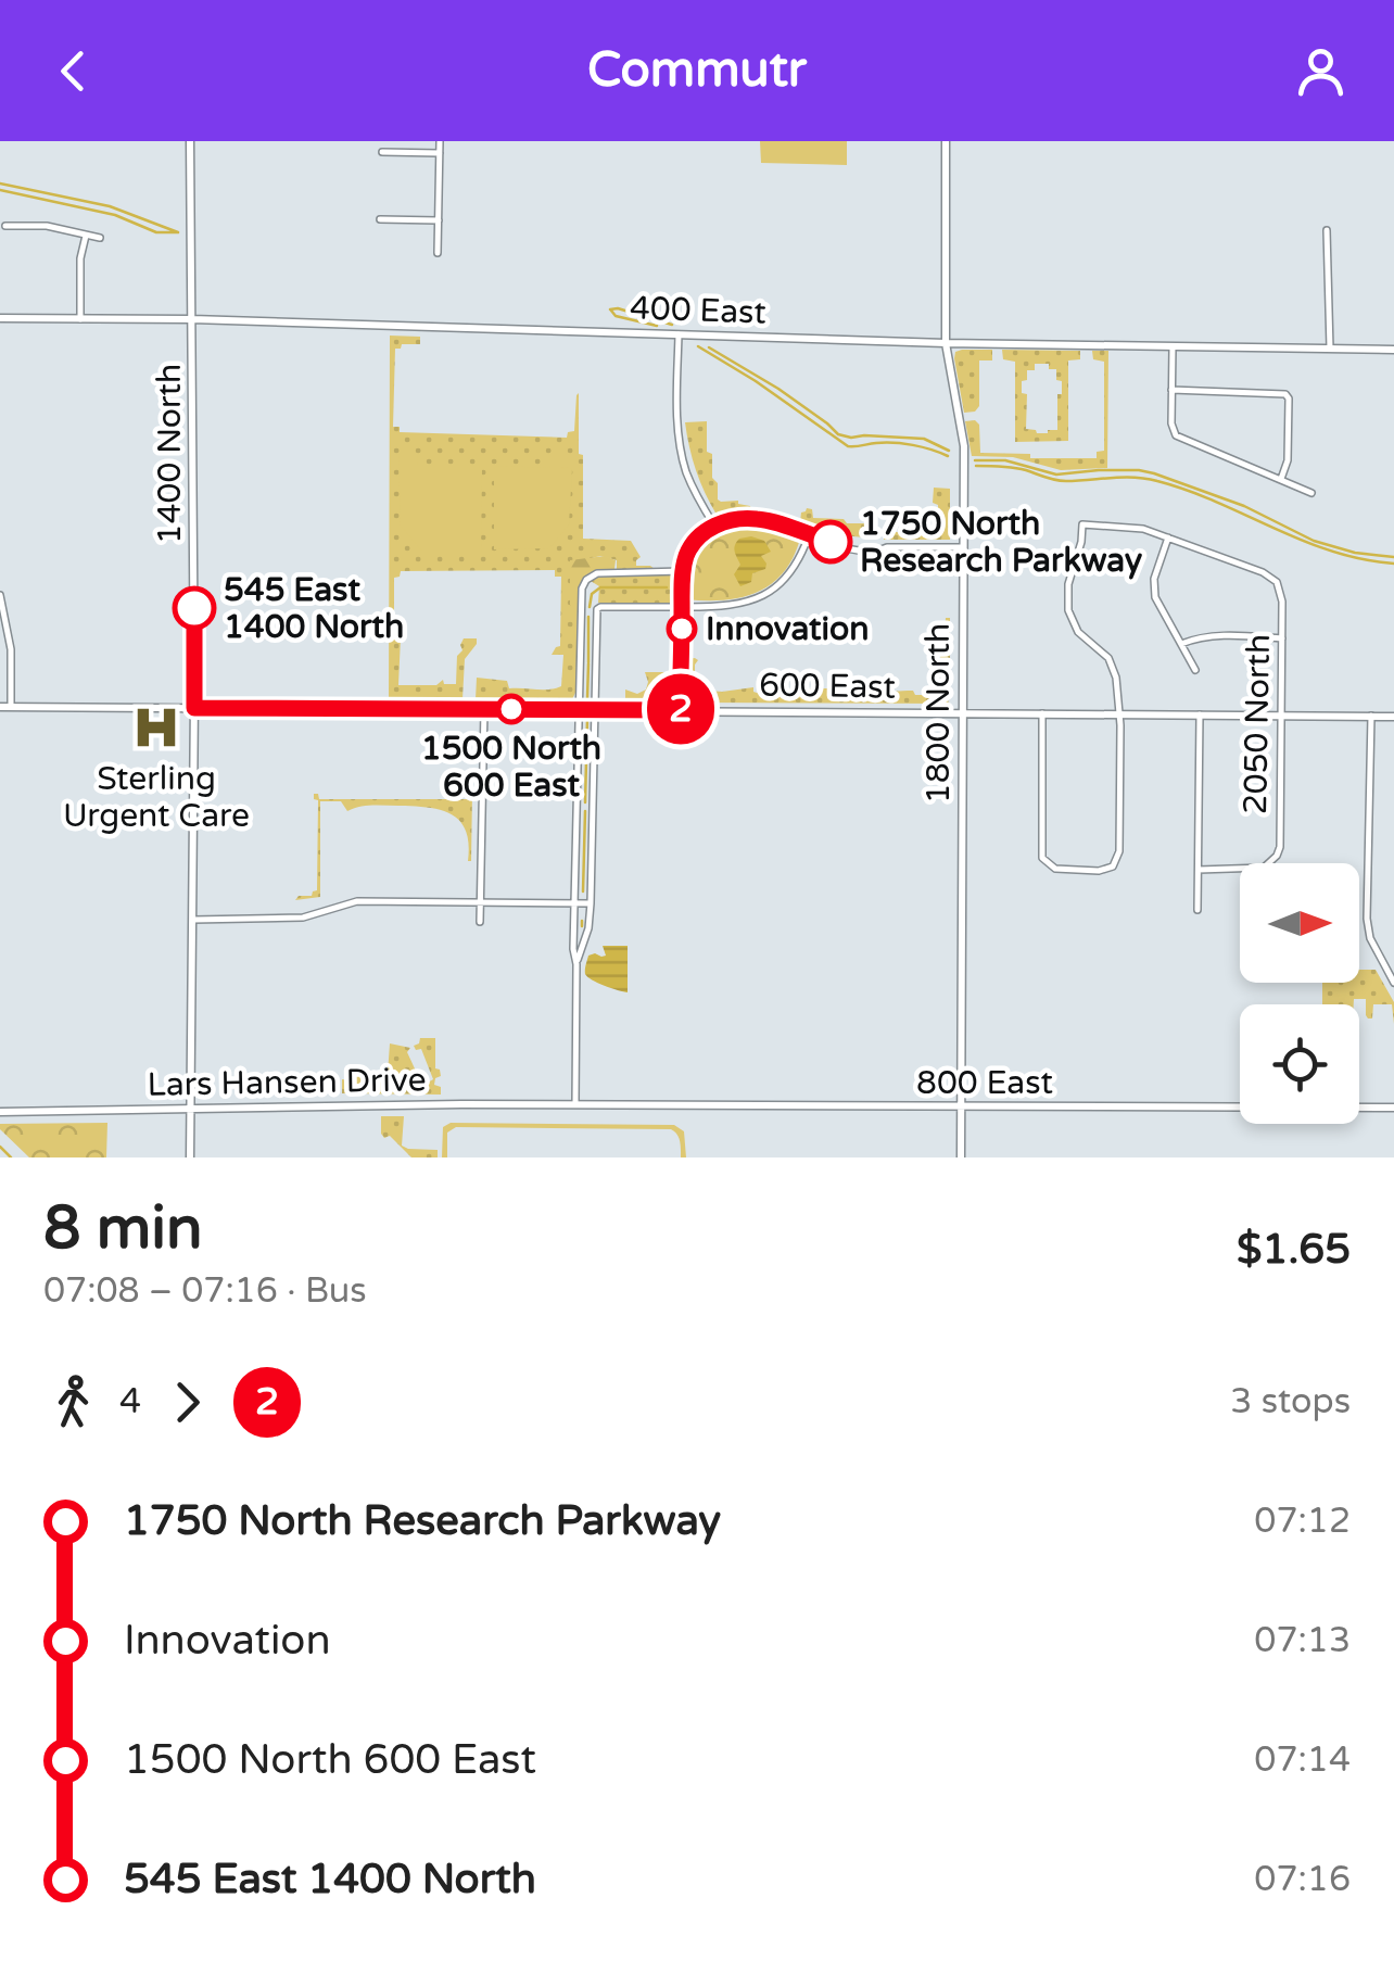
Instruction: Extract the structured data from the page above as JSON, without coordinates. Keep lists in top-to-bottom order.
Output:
{
  "streets": {
    "street": [
      "400 East",
      "1400 North",
      "600 East",
      "1800 North",
      "2050 North",
      "Lars Hansen Drive",
      "800 East"
    ]
  },
  "crossings": [
    ["400 East", "1400 North"],
    ["400 East", "1800 North"],
    ["1400 North", "600 East"],
    ["1400 North", "Lars Hansen Drive"],
    ["600 East", "1800 North"],
    ["600 East", "2050 North"],
    ["1800 North", "800 East"],
    ["Lars Hansen Drive", "800 East"]
  ],
  "places": {
    "other": [
      "1750 North Research Parkway",
      "545 East 1400 North",
      "Innovation",
      "1500 North 600 East"
    ],
    "hospital": ["Sterling Urgent Care"]
  },
  "lines": ["bus line 2"],
  "north": "right",
  "page": {
    "header": "Commutr",
    "on_map": "2",
    "heading": ["8 min", "07:08 – 07:16 · Bus", "$1.65"],
    "legs": ["4", "2", "3 stops"],
    "list": [
      {
        "name": "1750 North Research Parkway",
        "value": "07:12"
      },
      {
        "name": "Innovation",
        "value": "07:13"
      },
      {
        "name": "1500 North 600 East",
        "value": "07:14"
      },
      {
        "name": "545 East 1400 North",
        "value": "07:16"
      }
    ]
  }
}
